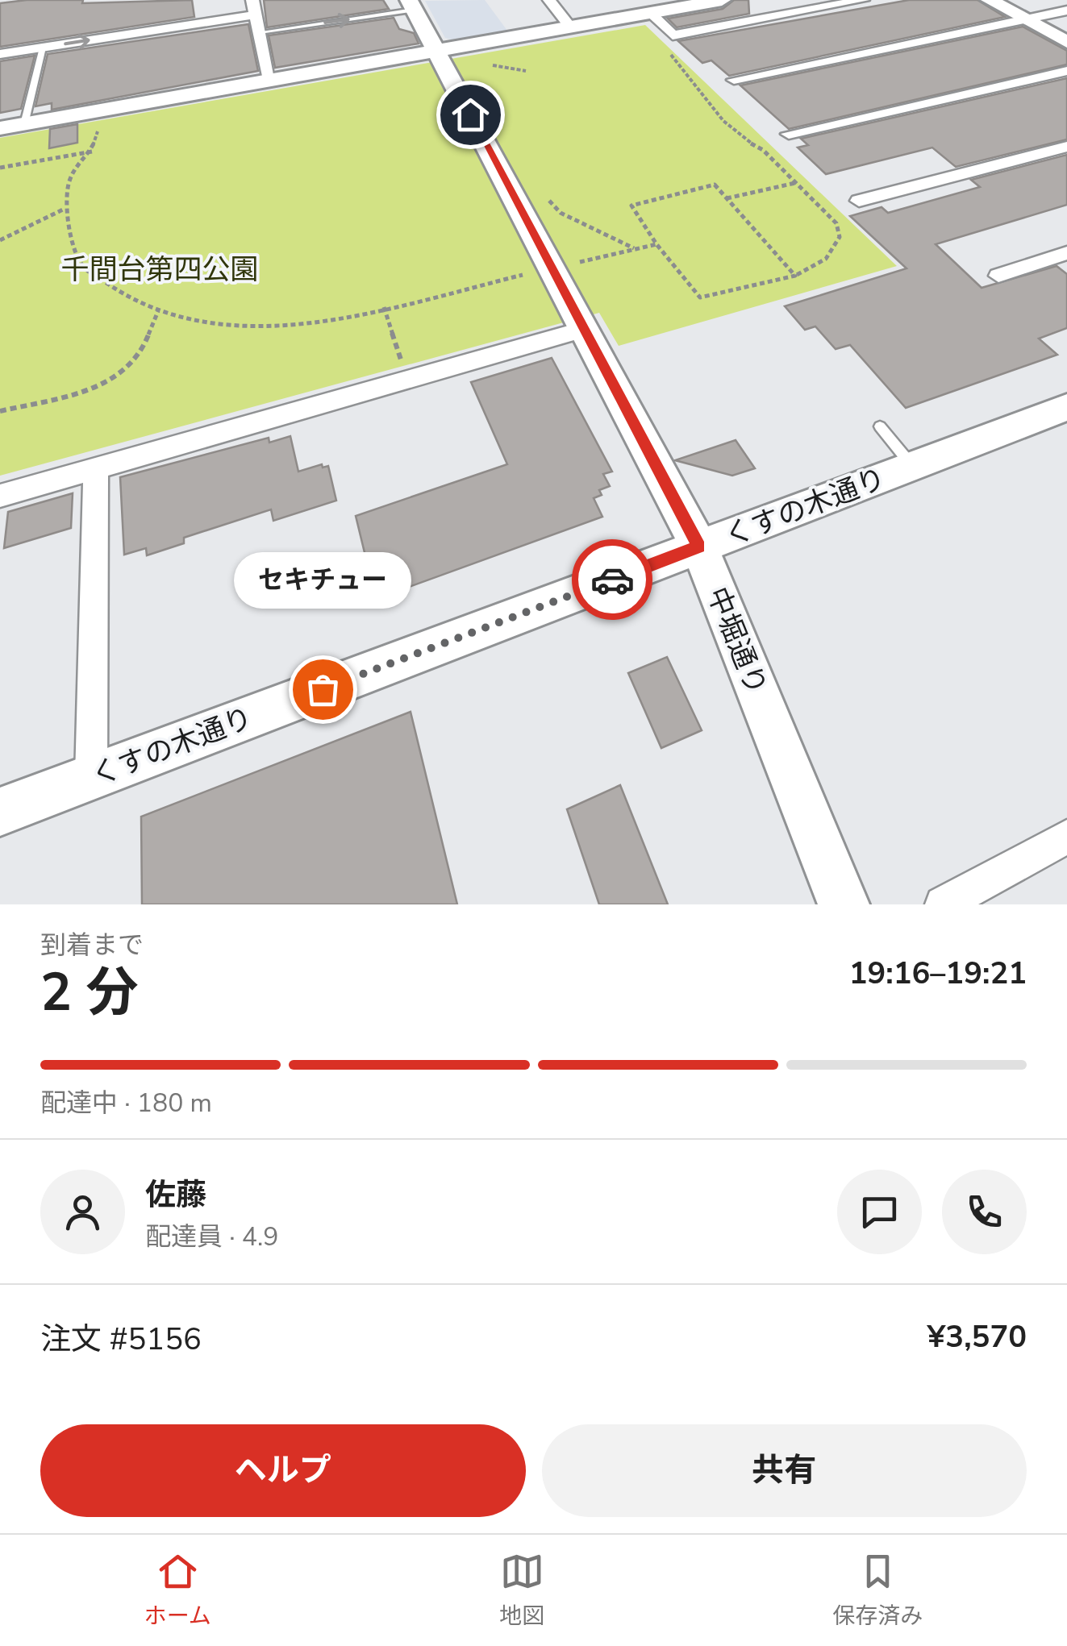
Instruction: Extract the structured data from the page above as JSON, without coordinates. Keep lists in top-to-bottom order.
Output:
{
  "streets": {
    "street": ["くすの木通り", "中堀通り"]
  },
  "crossings": [
    ["くすの木通り", "中堀通り"]
  ],
  "parks": ["千間台第四公園"],
  "places": ["セキチュー"],
  "page": {
    "bubble": "セキチュー",
    "heading": ["2 分", "到着まで", "19:16–19:21"],
    "panel": [
      "佐藤",
      "配達員 · 4.9",
      "注文 #5156",
      "¥3,570"
    ],
    "bar": "配達中 · 180 m",
    "buttons": ["ヘルプ", "共有"],
    "tabs": ["ホーム", "地図", "保存済み"]
  }
}
